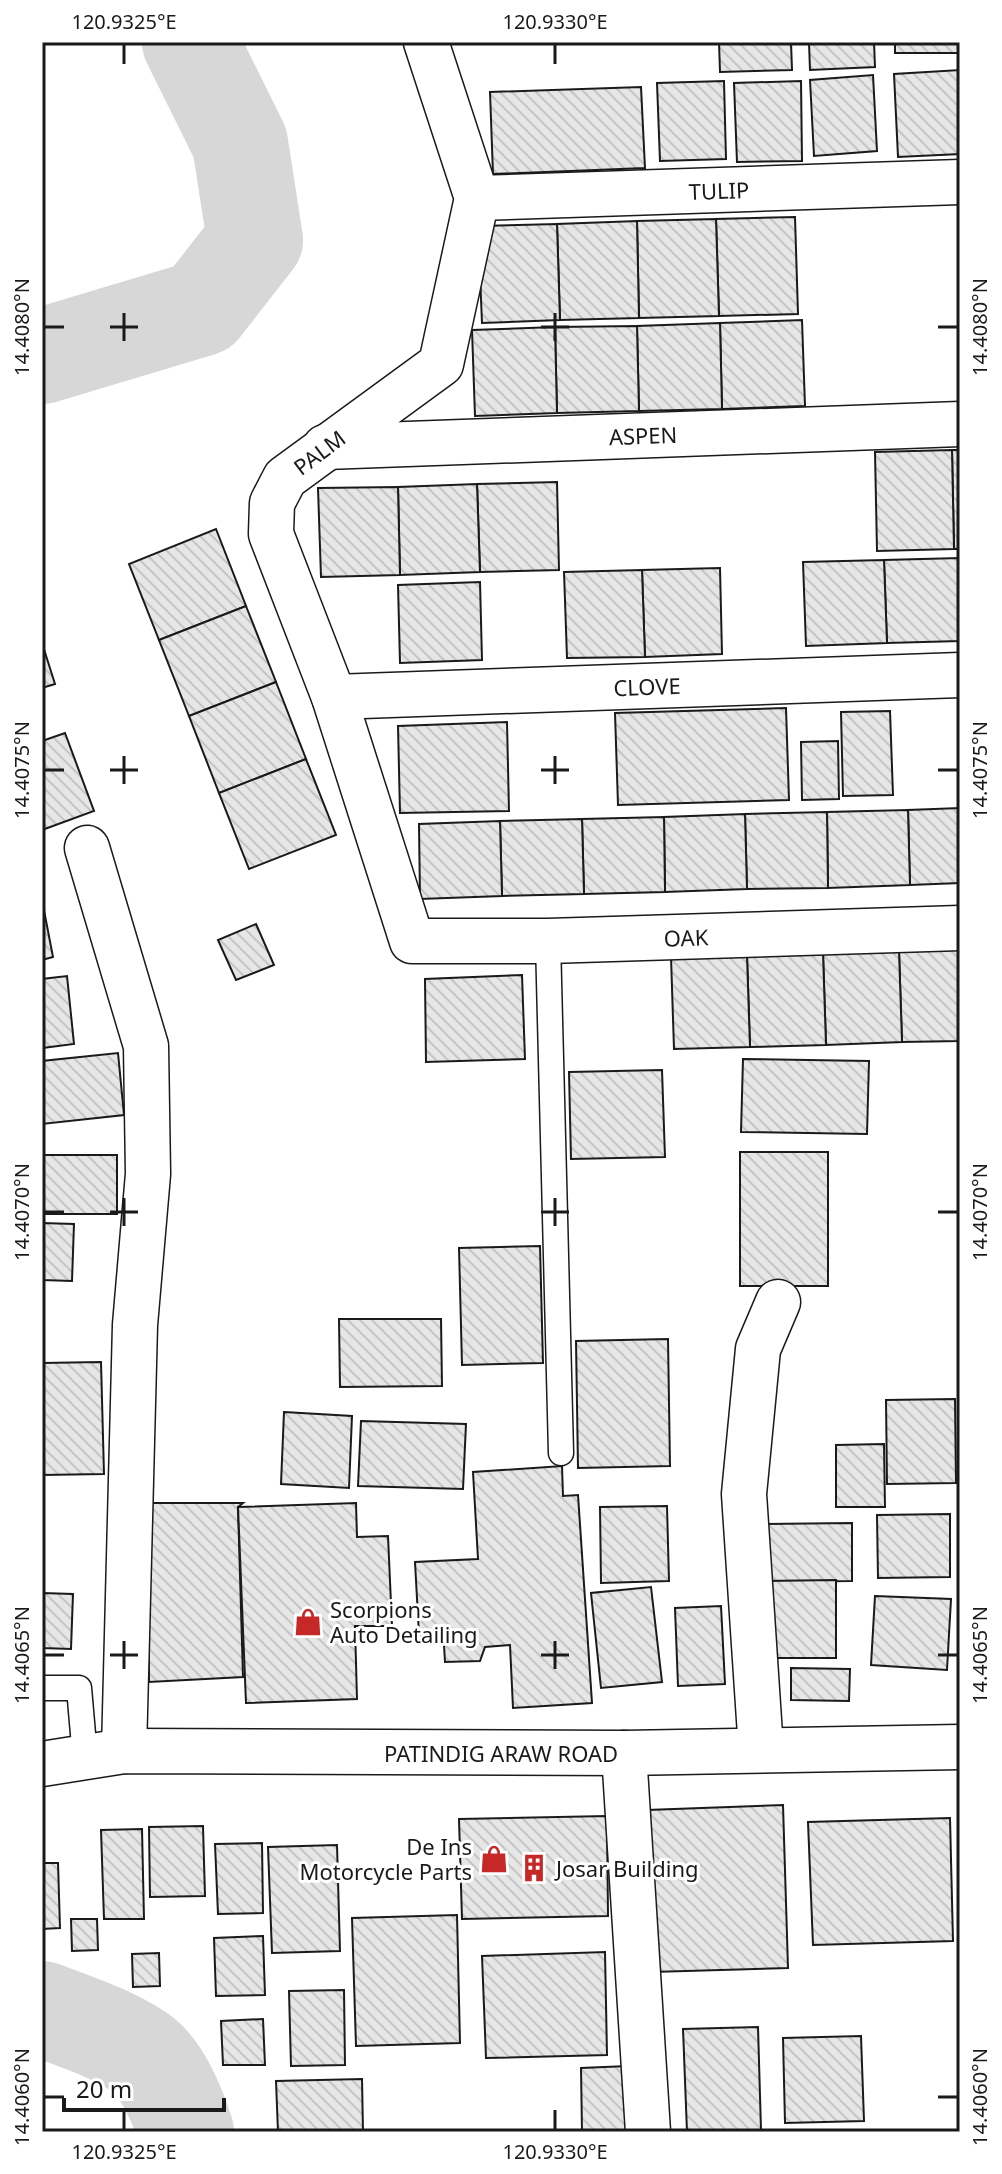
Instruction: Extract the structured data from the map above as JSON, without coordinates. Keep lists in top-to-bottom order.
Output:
{
  "streets": {
    "street": [
      "TULIP",
      "ASPEN",
      "PALM",
      "CLOVE",
      "OAK",
      "PATINDIG ARAW ROAD"
    ]
  },
  "crossings": [
    ["TULIP", "PALM"],
    ["ASPEN", "PALM"],
    ["PALM", "CLOVE"],
    ["PALM", "OAK"]
  ],
  "places": {
    "shop": ["Scorpions Auto Detailing", "De Ins Motorcycle Parts"],
    "building": ["Josar Building"]
  },
  "scale_bar": "20 m",
  "coordinates": [
    "120.9325°E",
    "120.9330°E",
    "14.4080°N",
    "14.4075°N",
    "14.4070°N",
    "14.4065°N",
    "14.4060°N"
  ]
}
